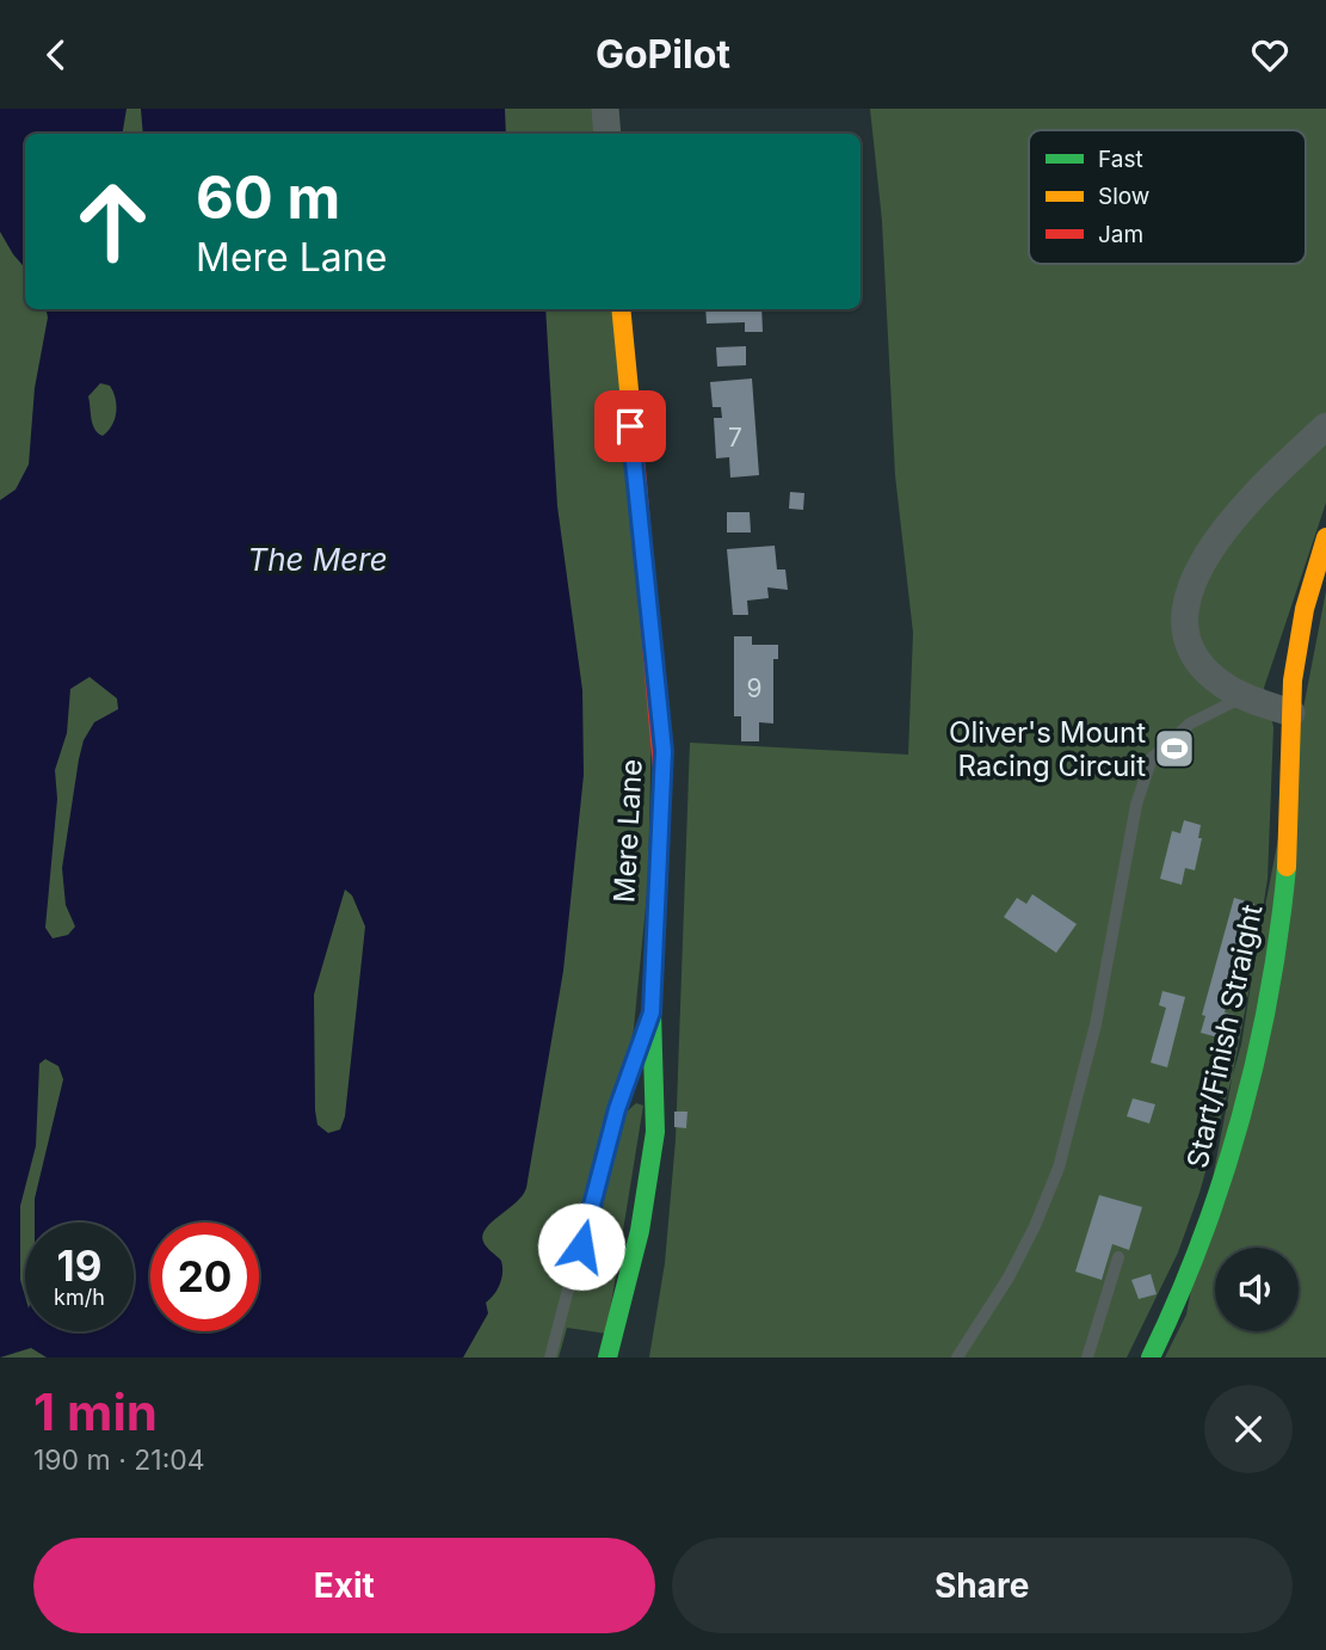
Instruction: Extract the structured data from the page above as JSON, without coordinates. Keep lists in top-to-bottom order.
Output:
{
  "streets": {
    "street": ["Mere Lane", "Start/Finish Straight"]
  },
  "water": ["The Mere"],
  "places": {
    "sports": ["Oliver's Mount Racing Circuit"]
  },
  "house_numbers": ["7", "9"],
  "legend": ["Fast", "Slow", "Jam"],
  "page": {
    "header": "GoPilot",
    "turn": ["60 m", "Mere Lane"],
    "speed": "19 km/h",
    "limit": "20",
    "heading": ["1 min", "190 m · 21:04"],
    "buttons": ["Exit", "Share"]
  }
}
